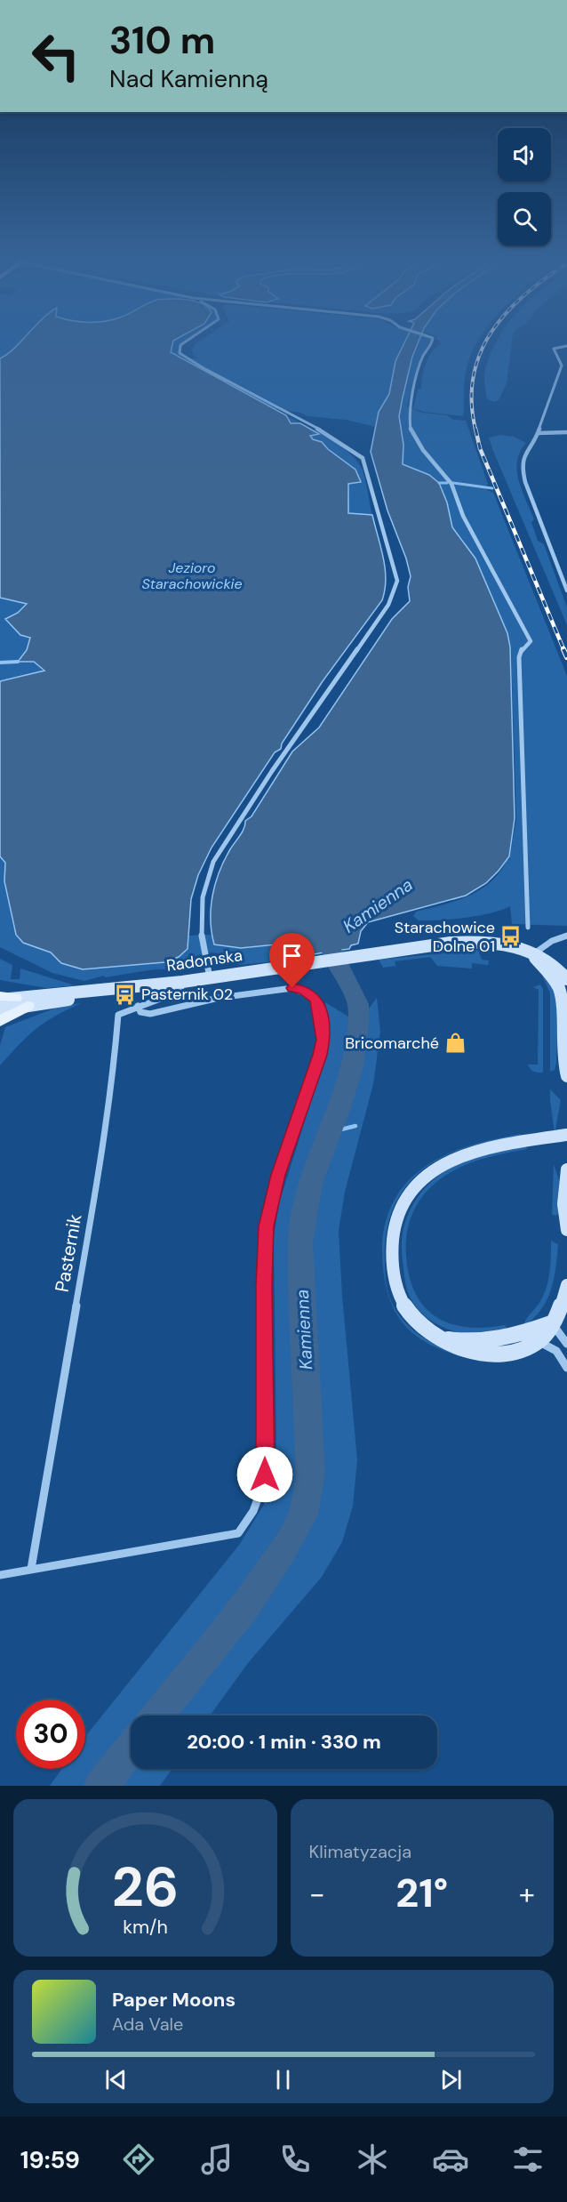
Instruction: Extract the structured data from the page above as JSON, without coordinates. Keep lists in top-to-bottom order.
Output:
{
  "streets": {
    "street": ["Radomska", "Pasternik"]
  },
  "crossings": [
    ["Radomska", "Pasternik"]
  ],
  "water": ["Jezioro Starachowickie", "Kamienna"],
  "places": {
    "bus stop": ["Starachowice Dolne 01", "Pasternik 02"],
    "shop": ["Bricomarché"]
  },
  "page": {
    "turn": ["310 m", "Nad Kamienną"],
    "limit": "30",
    "trip": "20:00 · 1 min · 330 m",
    "tile": "Klimatyzacja",
    "heat": ["−", "21°", "+"],
    "song": ["Paper Moons", "Ada Vale"],
    "tabs": "19:59",
    "gauge": ["26", "km/h"]
  }
}
